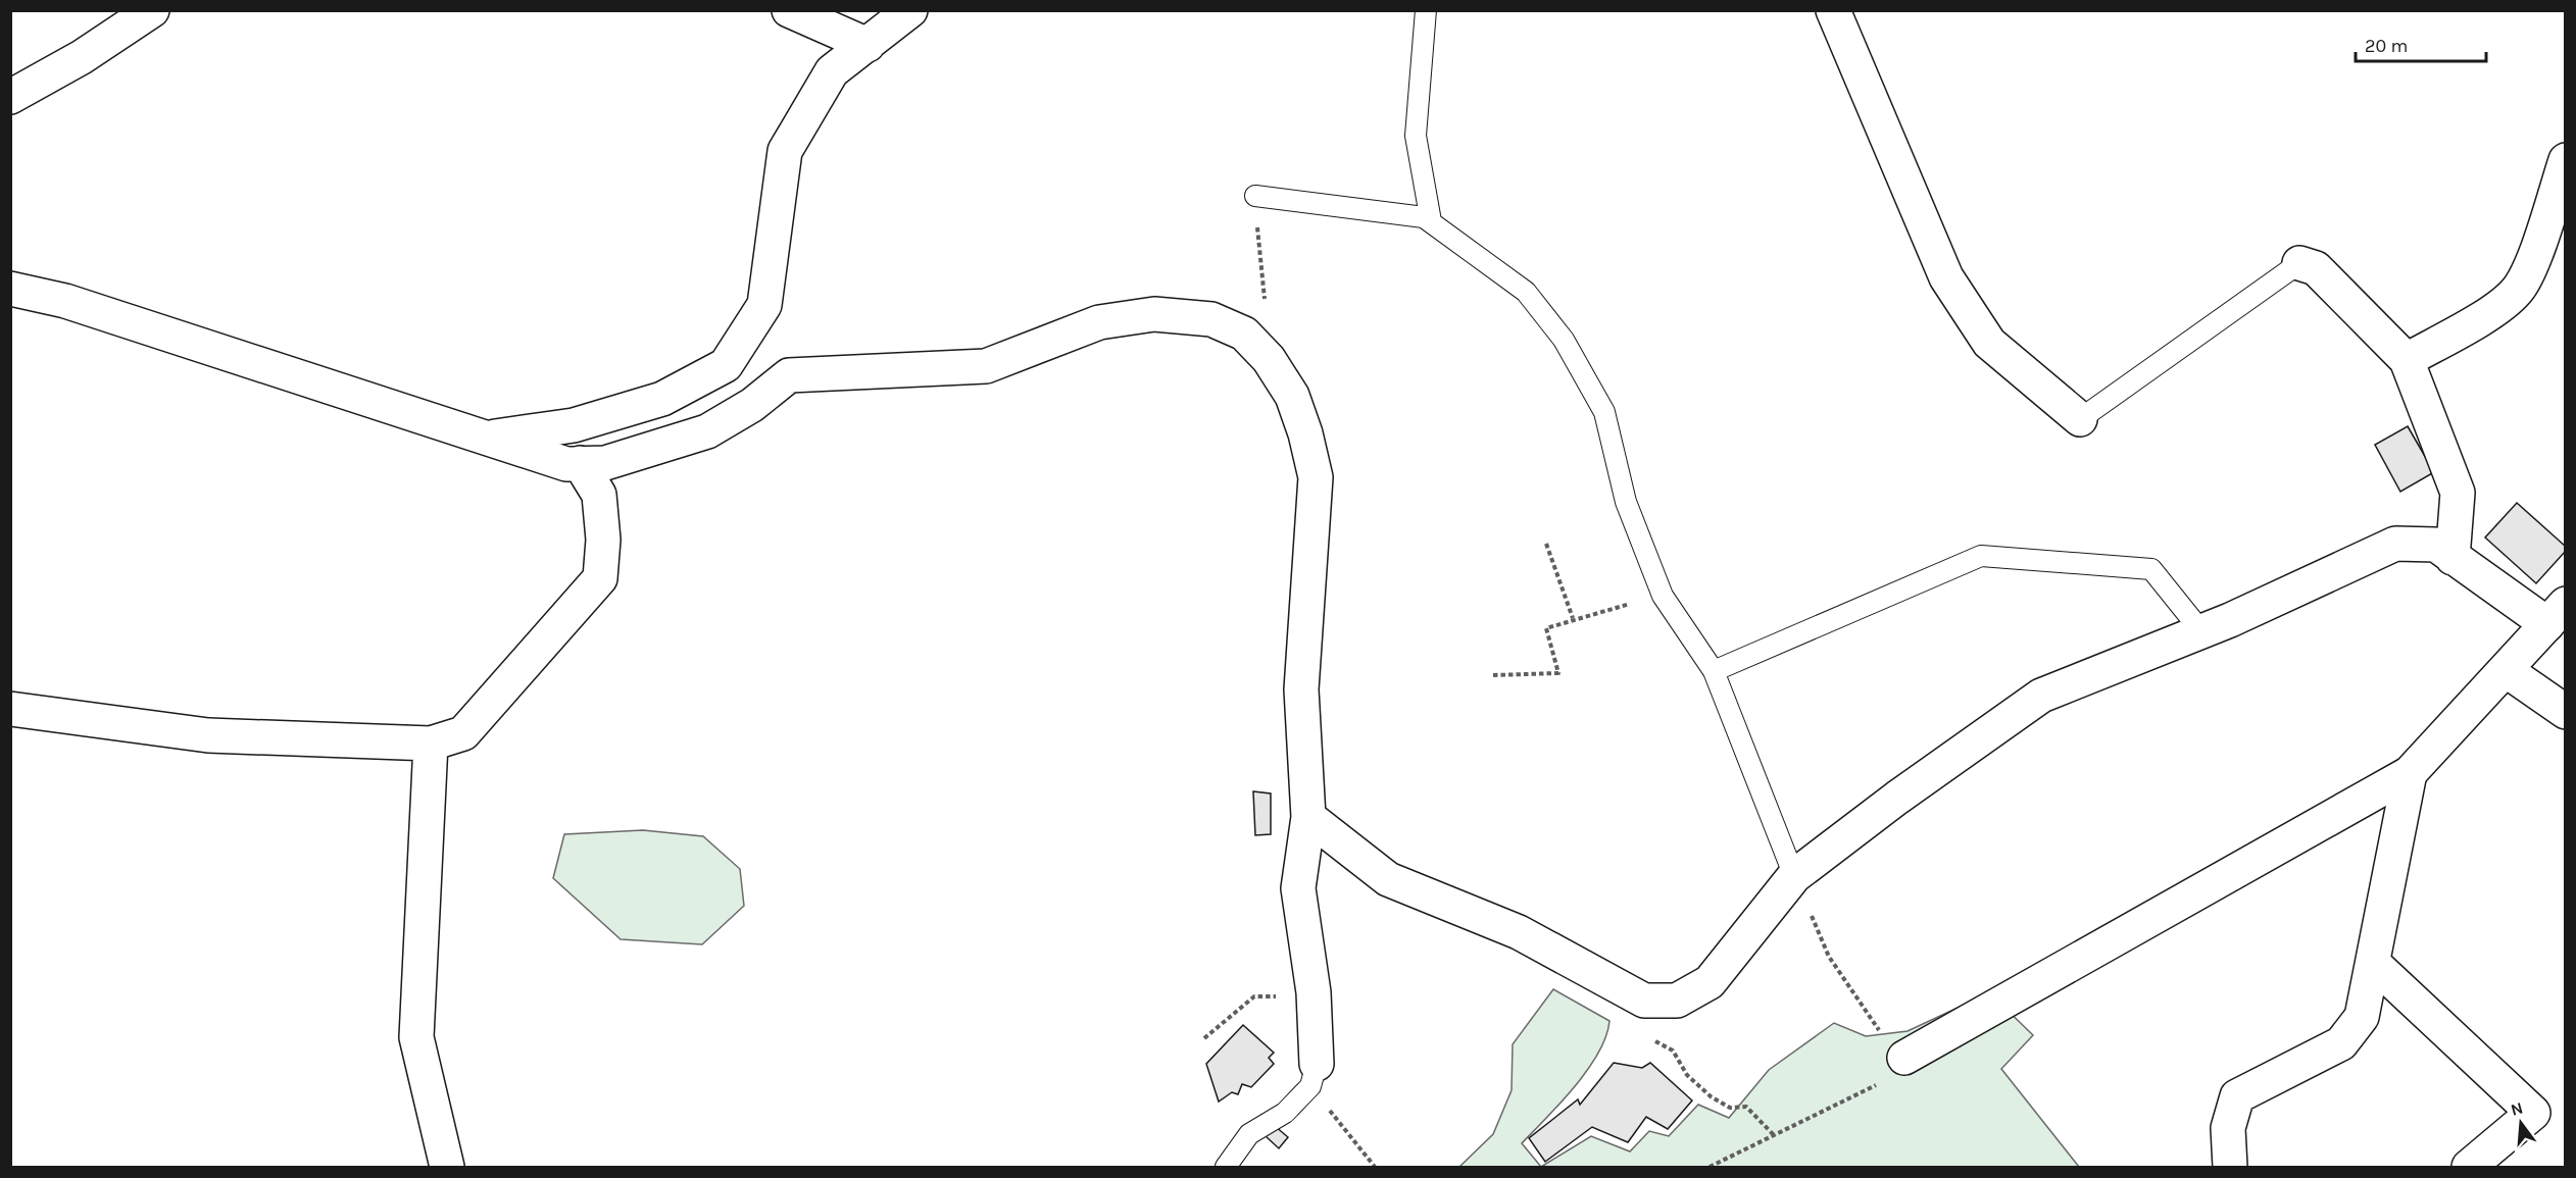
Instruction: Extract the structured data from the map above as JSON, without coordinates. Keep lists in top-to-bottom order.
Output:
{
  "scale_bar": "20 m",
  "north": "top"
}
